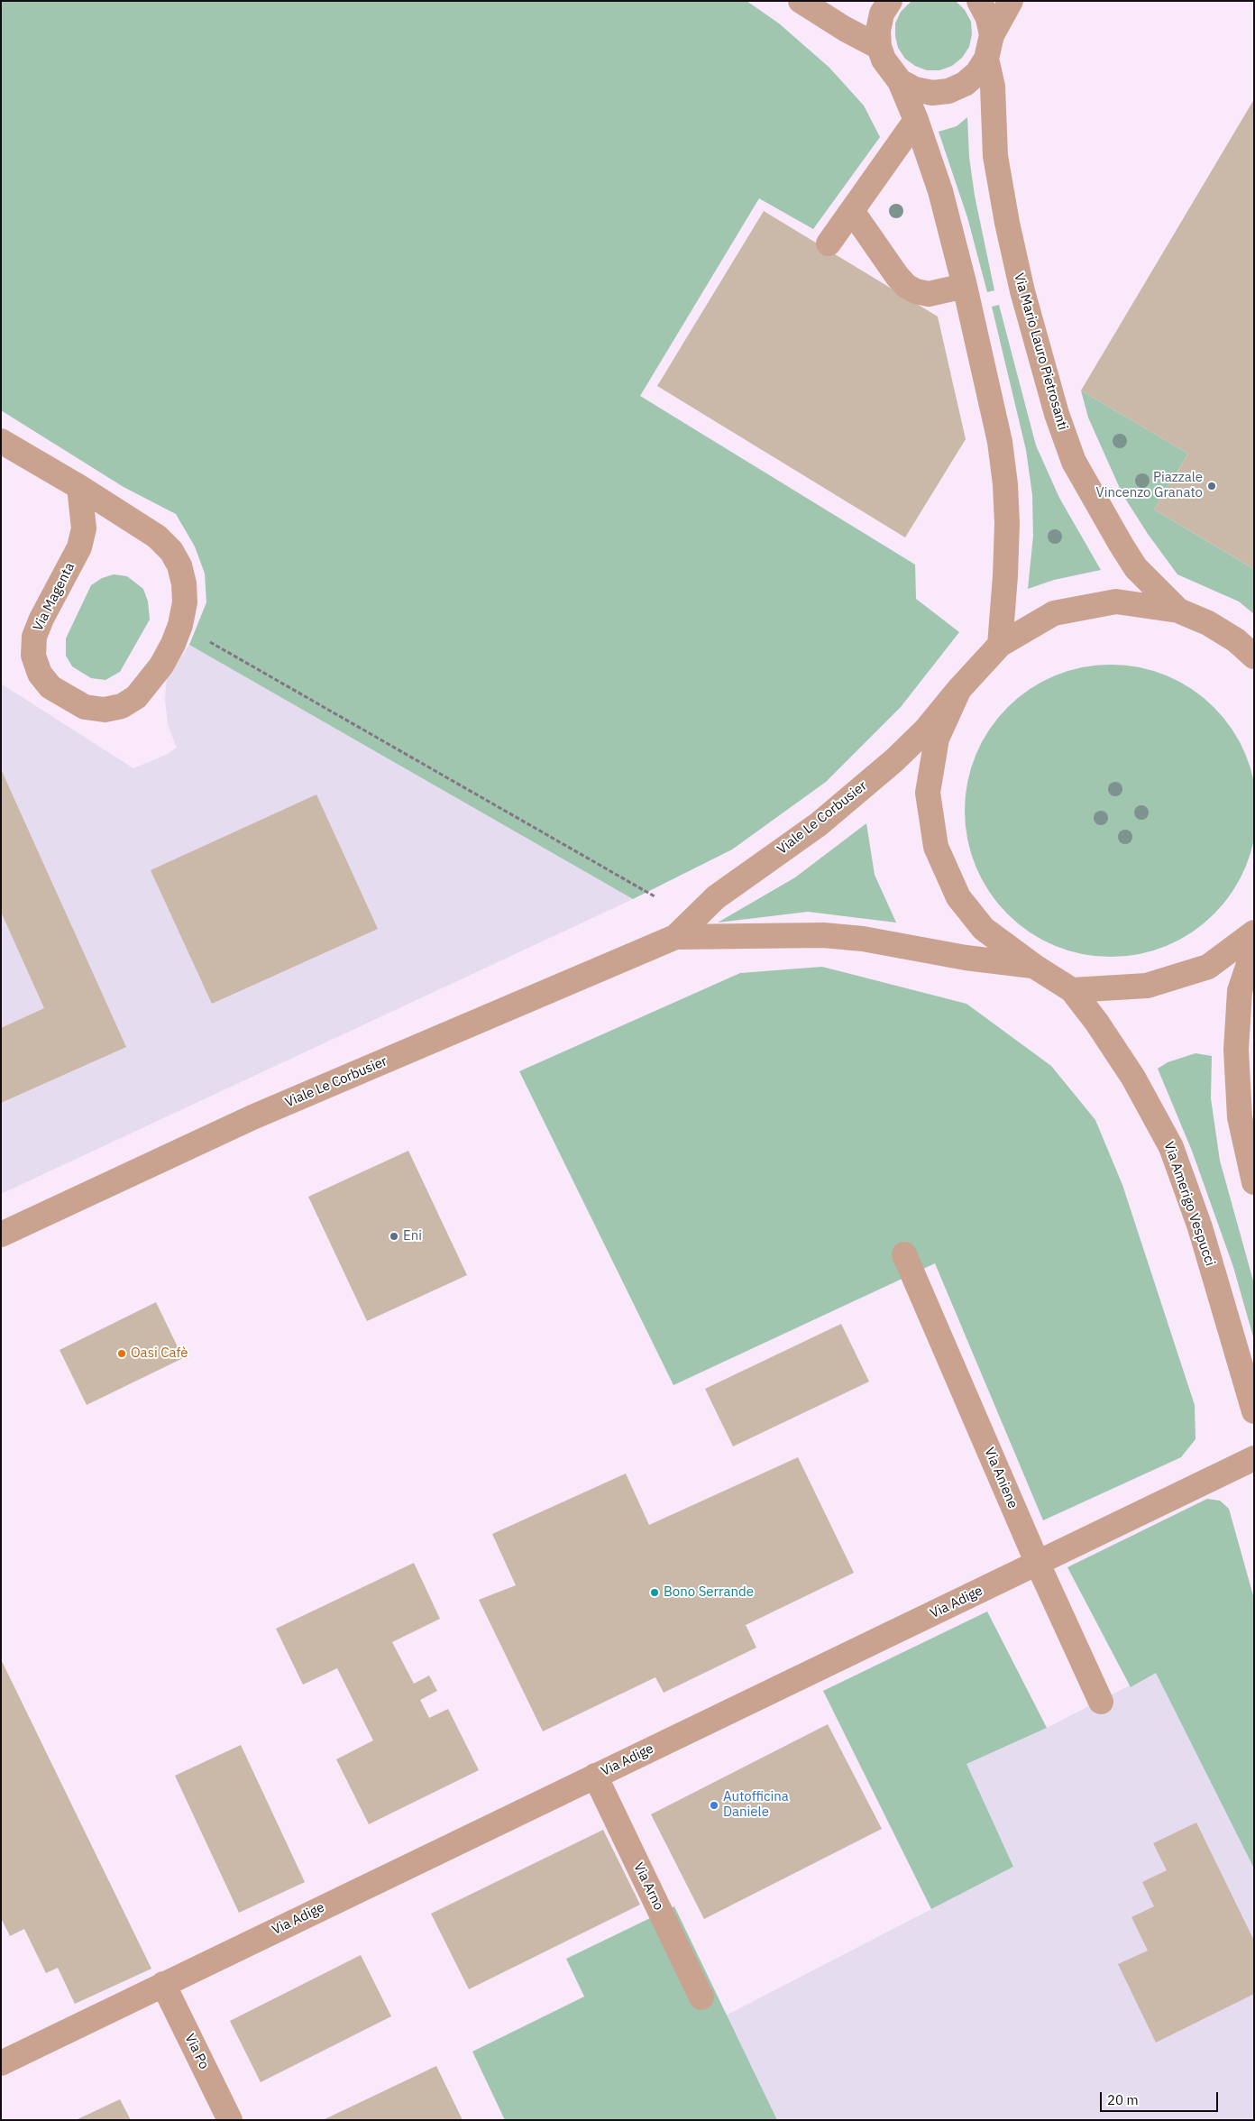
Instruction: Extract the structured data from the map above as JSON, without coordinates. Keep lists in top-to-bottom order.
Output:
{
  "streets": {
    "street": [
      "Via Mario Lauro Pietrosanti",
      "Via Magenta",
      "Viale Le Corbusier",
      "Via Amerigo Vespucci",
      "Via Aniene",
      "Via Adige",
      "Via Arno",
      "Via Po"
    ]
  },
  "crossings": [
    ["Via Aniene", "Via Adige"],
    ["Via Adige", "Via Arno"],
    ["Via Adige", "Via Po"]
  ],
  "places": [
    "Piazzale Vincenzo Granato",
    "Eni",
    "Oasi Cafè",
    "Bono Serrande",
    "Autofficina Daniele"
  ],
  "scale_bar": "20 m"
}
